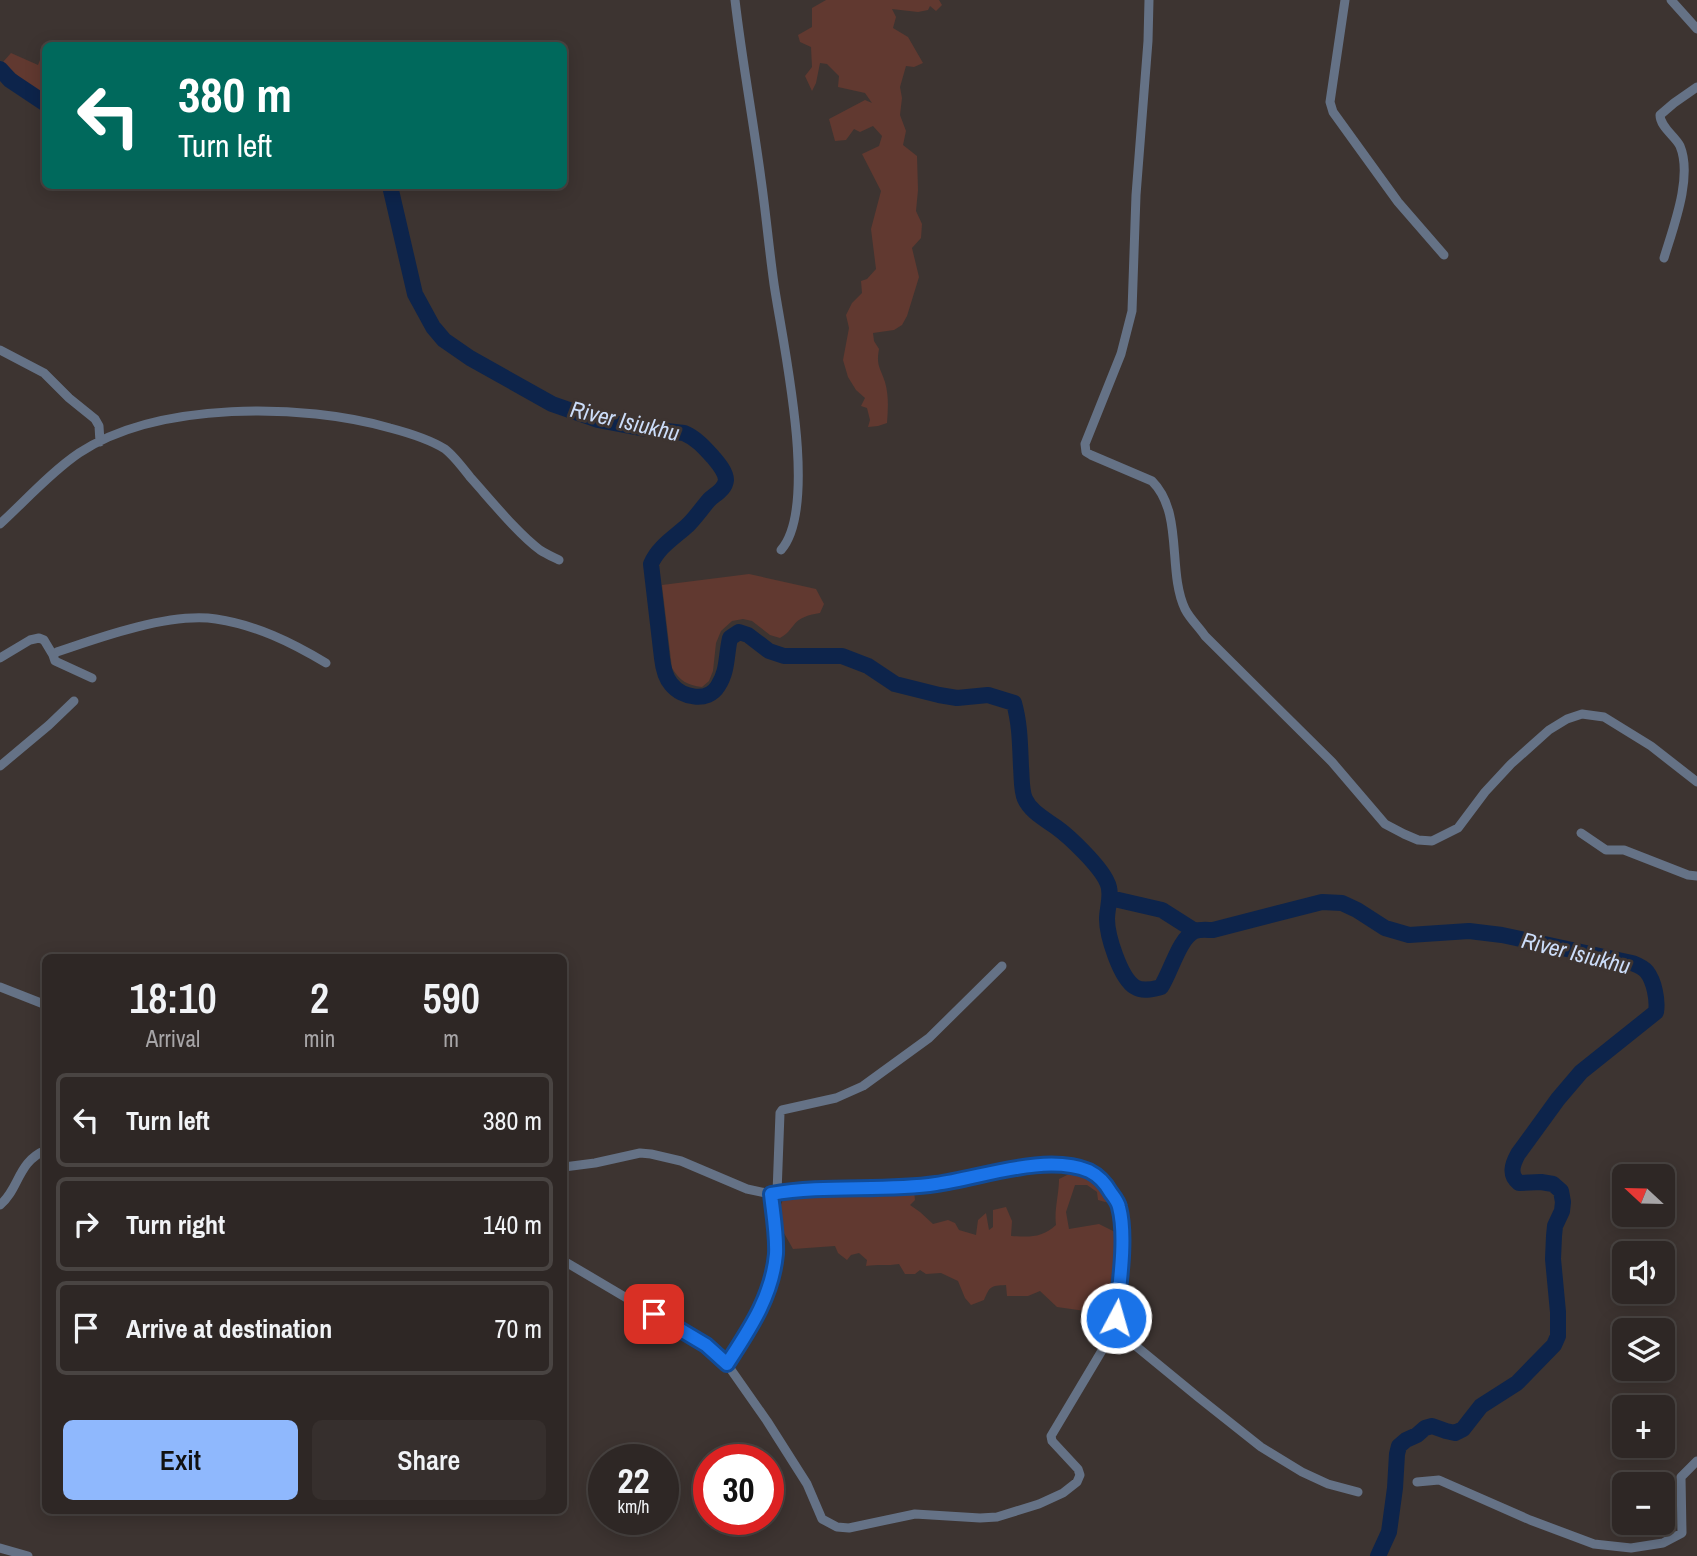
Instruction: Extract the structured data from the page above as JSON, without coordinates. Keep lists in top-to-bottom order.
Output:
{
  "water": ["River Isiukhu"],
  "north": "left",
  "page": {
    "turn": ["380 m", "Turn left"],
    "eta": [
      "18:10",
      "Arrival",
      "2",
      "min",
      "590",
      "m"
    ],
    "list": [
      {
        "name": "Turn left",
        "value": "380 m"
      },
      {
        "name": "Turn right",
        "value": "140 m"
      },
      {
        "name": "Arrive at destination",
        "value": "70 m"
      }
    ],
    "map_buttons": ["+", "−"],
    "buttons": ["Exit", "Share"],
    "speed": "22 km/h",
    "limit": "30"
  }
}
